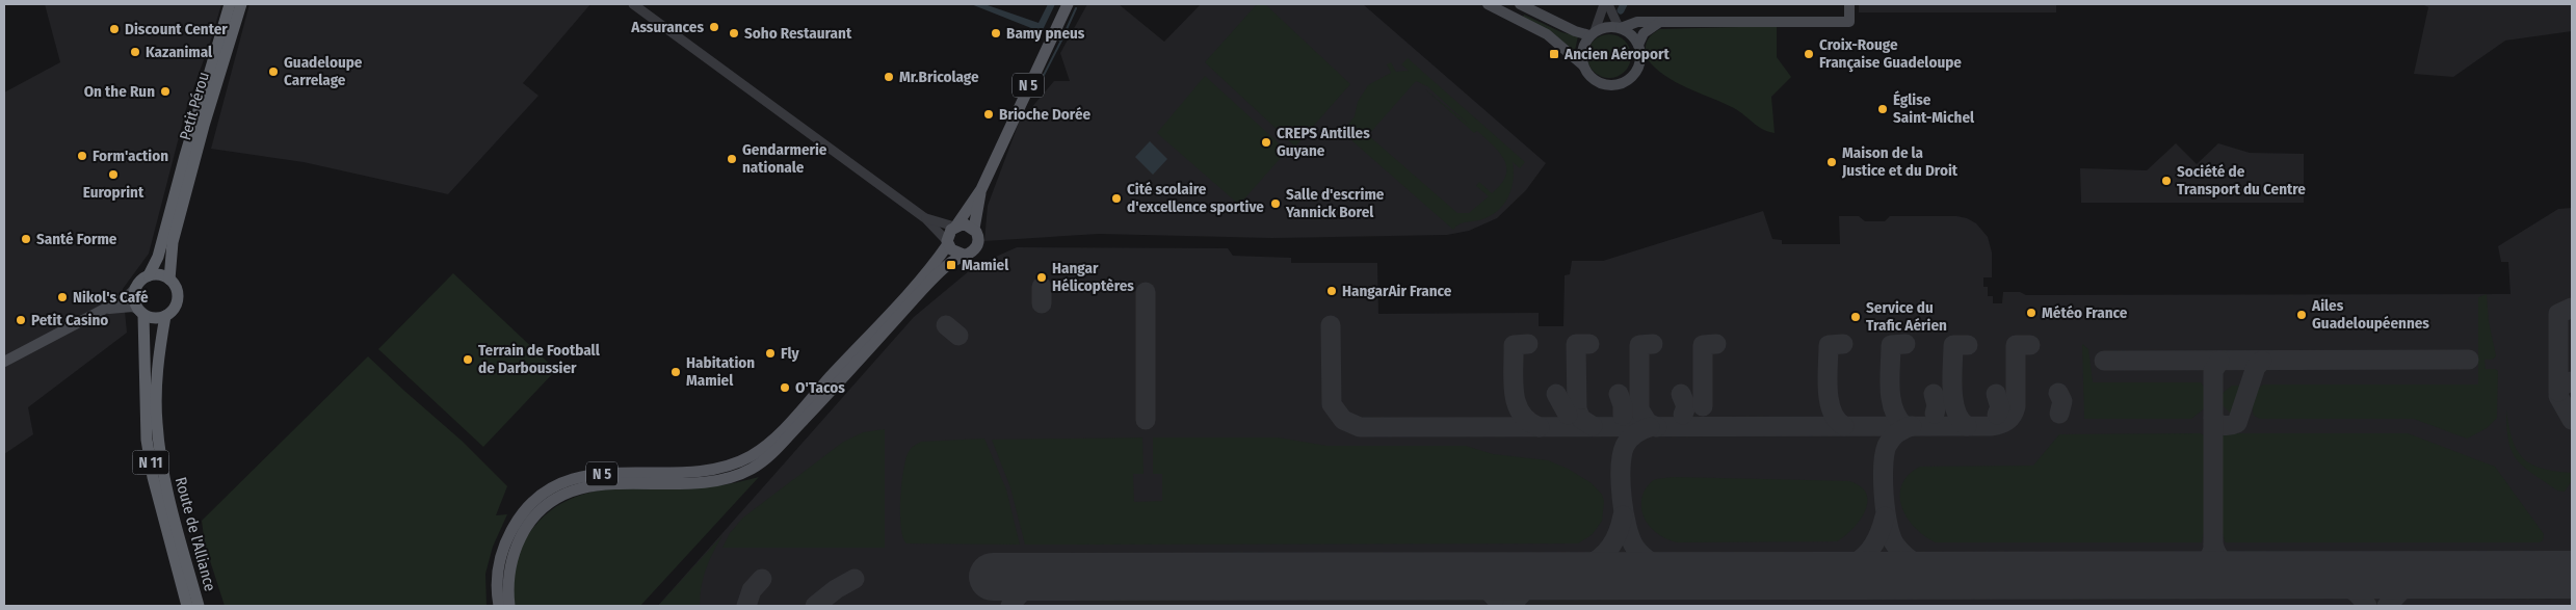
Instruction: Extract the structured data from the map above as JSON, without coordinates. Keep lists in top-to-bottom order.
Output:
{
  "streets": {
    "highway": ["Petit Pérou", "N 11", "Route de l'Alliance"],
    "main road": ["N 5"]
  },
  "crossings": [
    ["Petit Pérou", "N 11"],
    ["Petit Pérou", "Route de l'Alliance"],
    ["N 11", "Route de l'Alliance"]
  ],
  "places": {
    "other": [
      "Assurances",
      "Discount Center",
      "Soho Restaurant",
      "Bamy pneus",
      "Kazanimal",
      "Croix-Rouge Française Guadeloupe",
      "Guadeloupe Carrelage",
      "Mr.Bricolage",
      "On the Run",
      "Église Saint-Michel",
      "Brioche Dorée",
      "CREPS Antilles Guyane",
      "Form'action",
      "Gendarmerie nationale",
      "Maison de la Justice et du Droit",
      "Europrint",
      "Société de Transport du Centre",
      "Cité scolaire d'excellence sportive",
      "Salle d'escrime Yannick Borel",
      "Santé Forme",
      "Hangar Hélicoptères",
      "HangarAir France",
      "Nikol's Café",
      "Météo France",
      "Ailes Guadeloupéennes",
      "Service du Trafic Aérien",
      "Petit Casino",
      "Fly",
      "Terrain de Football de Darboussier",
      "Habitation Mamiel",
      "O'Tacos"
    ],
    "transit": ["Ancien Aéroport", "Mamiel"]
  }
}
